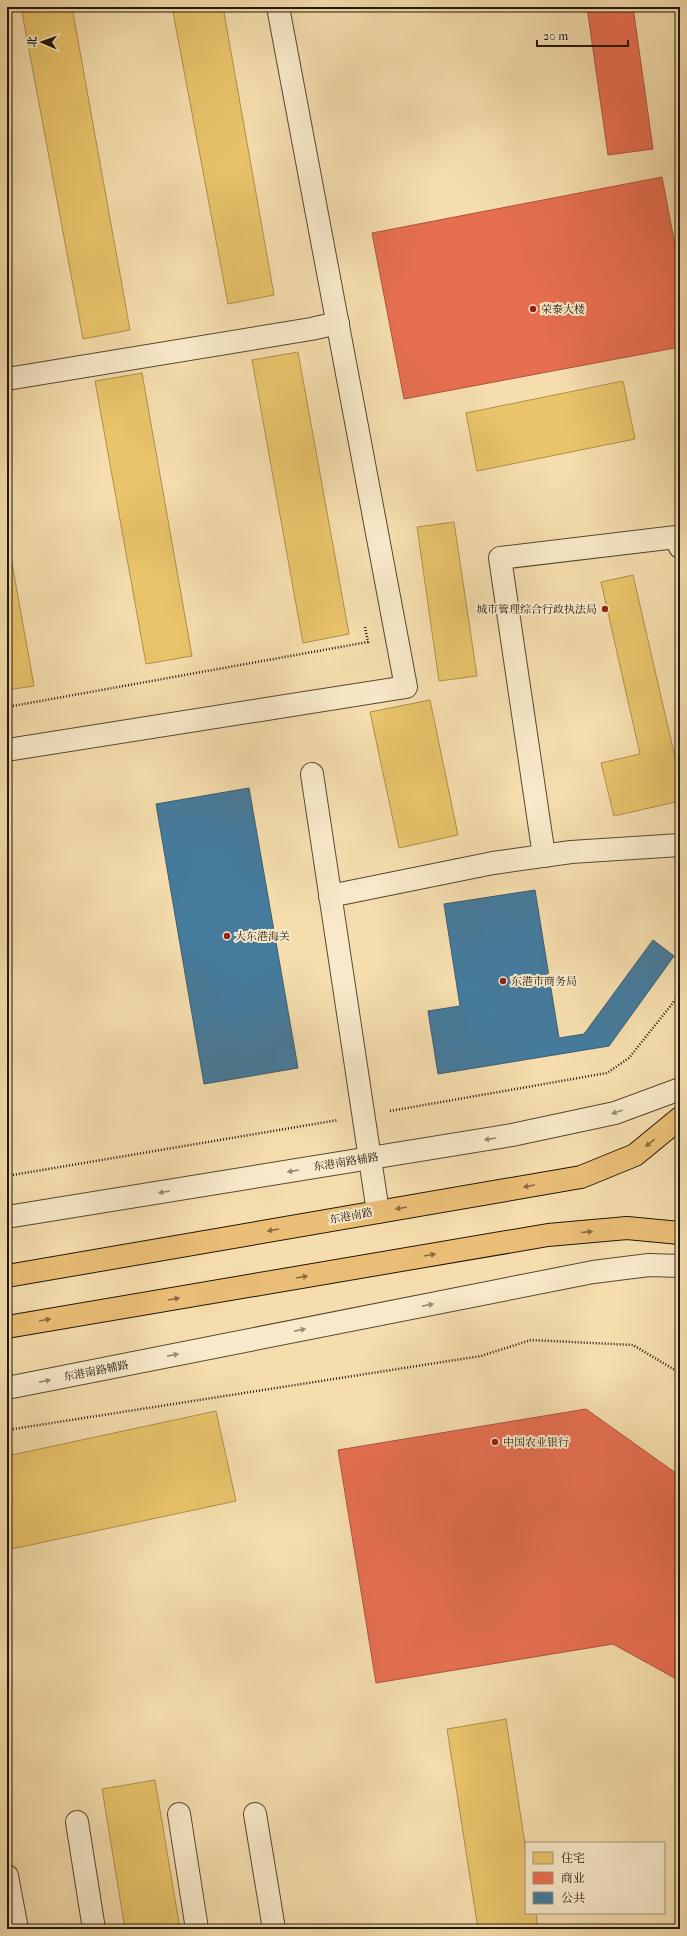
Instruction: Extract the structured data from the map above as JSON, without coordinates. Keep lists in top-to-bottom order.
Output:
{
  "streets": {
    "main road": ["东港南路"],
    "street": ["东港南路辅路"]
  },
  "places": [
    "荣泰大楼",
    "城市管理综合行政执法局",
    "大东港海关",
    "东港市商务局",
    "中国农业银行"
  ],
  "legend": ["住宅", "商业", "公共"],
  "scale_bar": "20 m",
  "north": "left"
}
